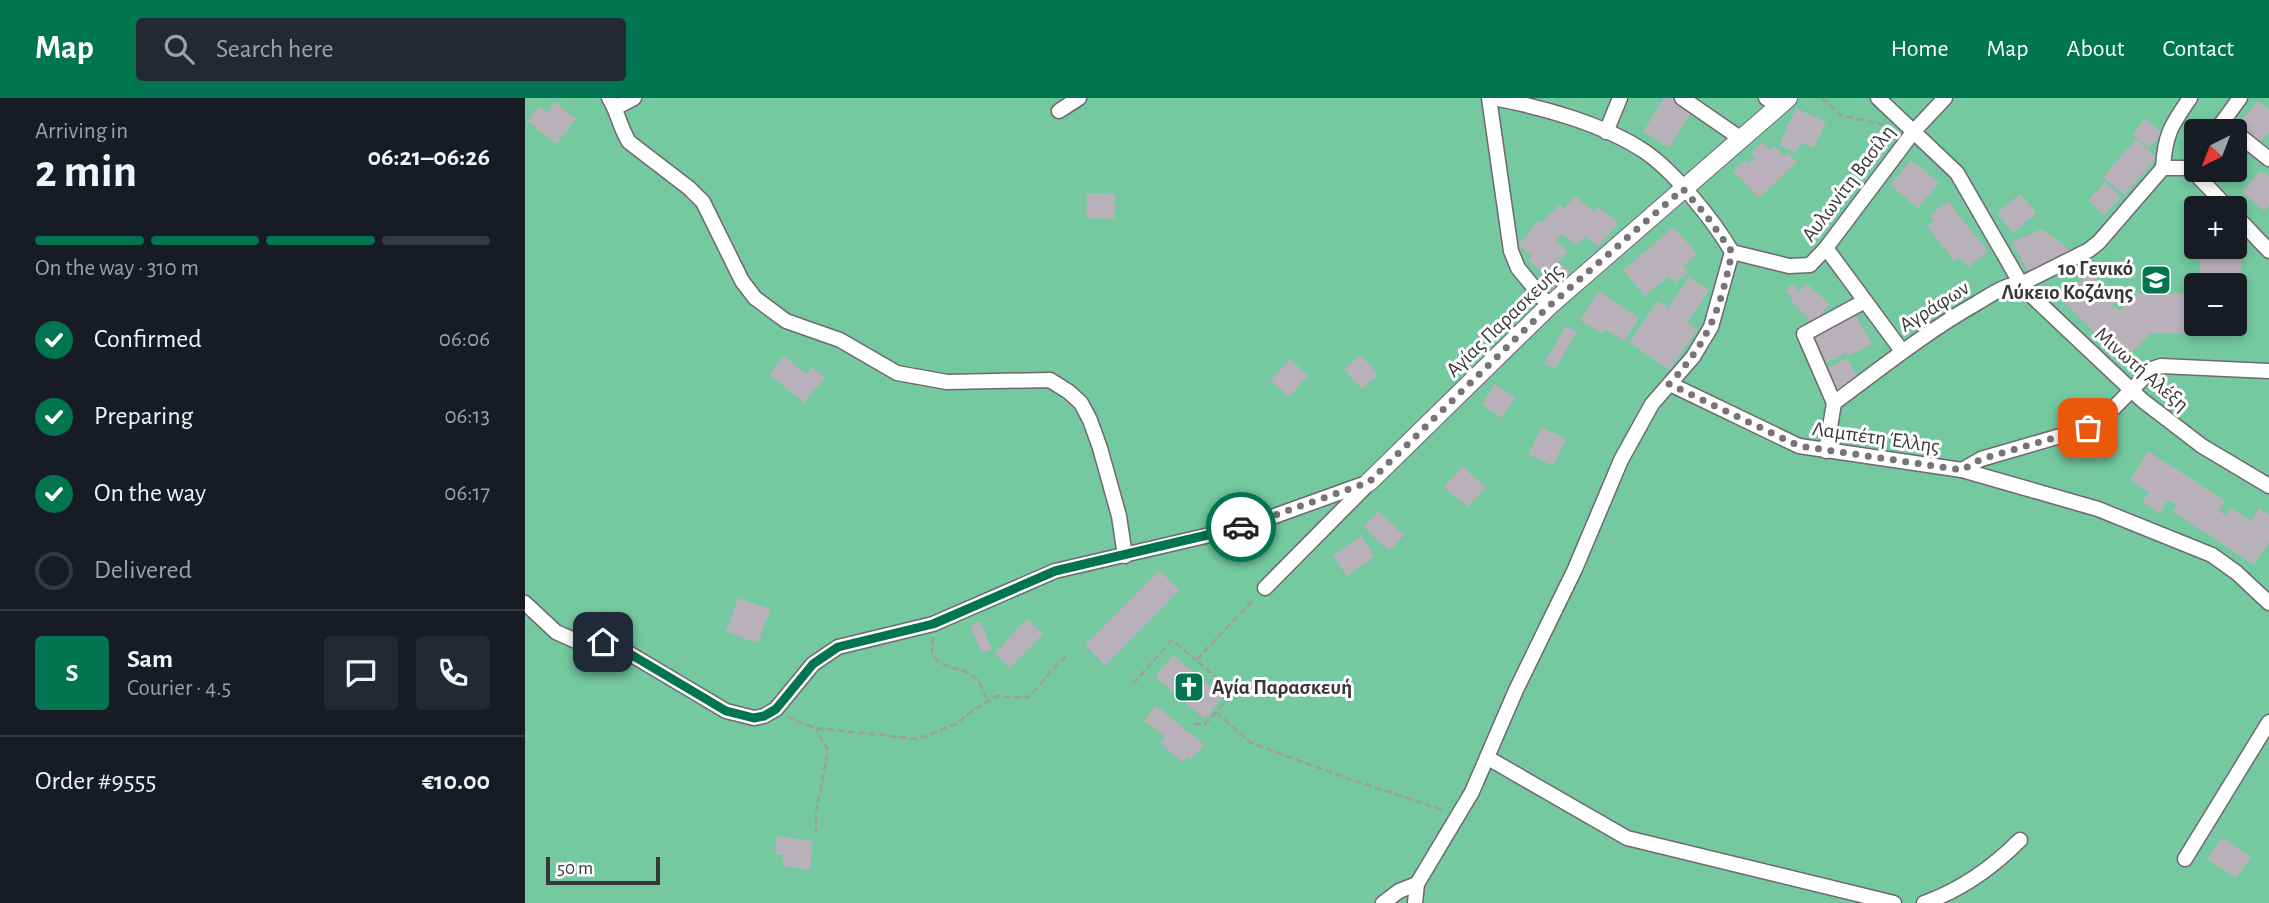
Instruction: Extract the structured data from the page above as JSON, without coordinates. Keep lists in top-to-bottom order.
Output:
{
  "streets": {
    "street": [
      "Αυλωνίτη Βασίλη",
      "Αγράφων",
      "Αγίας Παρασκευής",
      "Μινωτή Αλέξη",
      "Λαμπέτη Έλλης"
    ]
  },
  "crossings": [
    ["Αυλωνίτη Βασίλη", "Μινωτή Αλέξη"],
    ["Αγράφων", "Μινωτή Αλέξη"]
  ],
  "places": {
    "school or university": ["1ο Γενικό Λύκειο Κοζάνης"],
    "church": ["Αγία Παρασκευή"]
  },
  "scale_bar": "50 m",
  "north": "bottom left",
  "page": {
    "header": "Map",
    "search": "Search here",
    "nav": [
      "Home",
      "Map",
      "About",
      "Contact"
    ],
    "heading": ["2 min", "Arriving in", "06:21–06:26"],
    "panel": [
      "Sam",
      "Courier · 4.5",
      "Order #9555",
      "€10.00"
    ],
    "map_buttons": ["+", "−"],
    "bar": "On the way · 310 m",
    "list": [
      ["Confirmed", "06:06"],
      ["Preparing", "06:13"],
      ["On the way", "06:17"],
      "Delivered"
    ],
    "round": "S",
    "scale": "50 m"
  }
}
